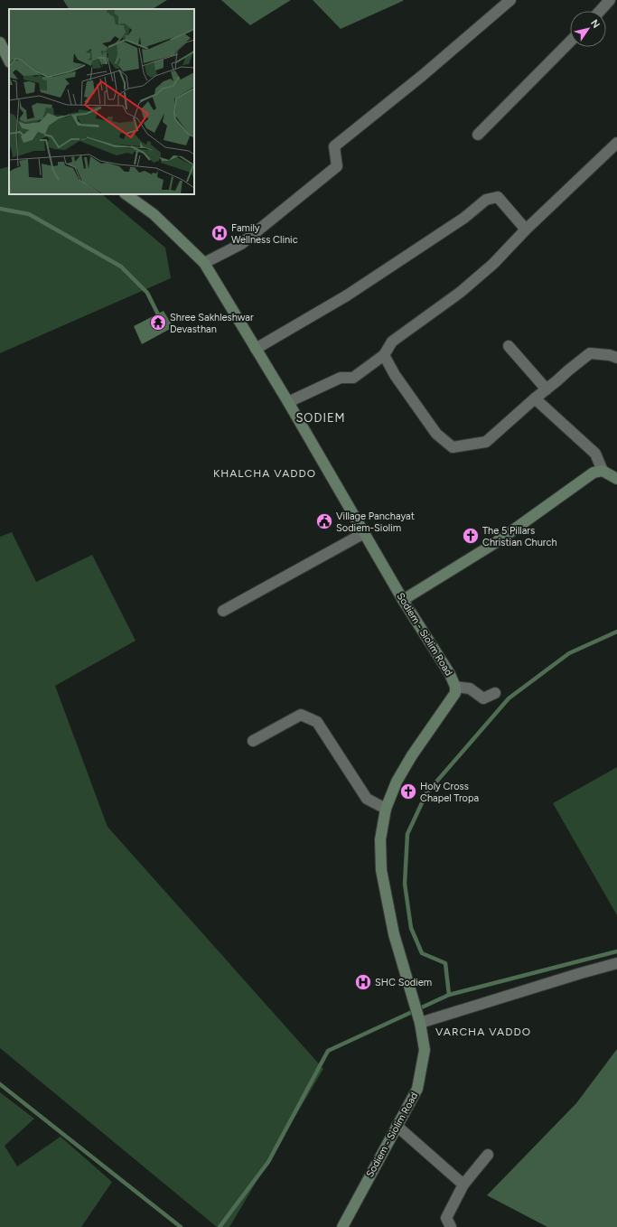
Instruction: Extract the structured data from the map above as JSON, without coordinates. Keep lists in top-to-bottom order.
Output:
{
  "streets": {
    "main road": ["Sodiem - Siolim Road"]
  },
  "districts": ["SODIEM", "KHALCHA VADDO", "VARCHA VADDO"],
  "places": {
    "hospital": ["Family Wellness Clinic", "SHC Sodiem"],
    "temple": ["Shree Sakhleshwar Devasthan"],
    "public building": ["Village Panchayat Sodiem-Siolim"],
    "church": ["The 5 Pillars Christian Church", "Holy Cross Chapel Tropa"]
  },
  "north": "top right"
}
